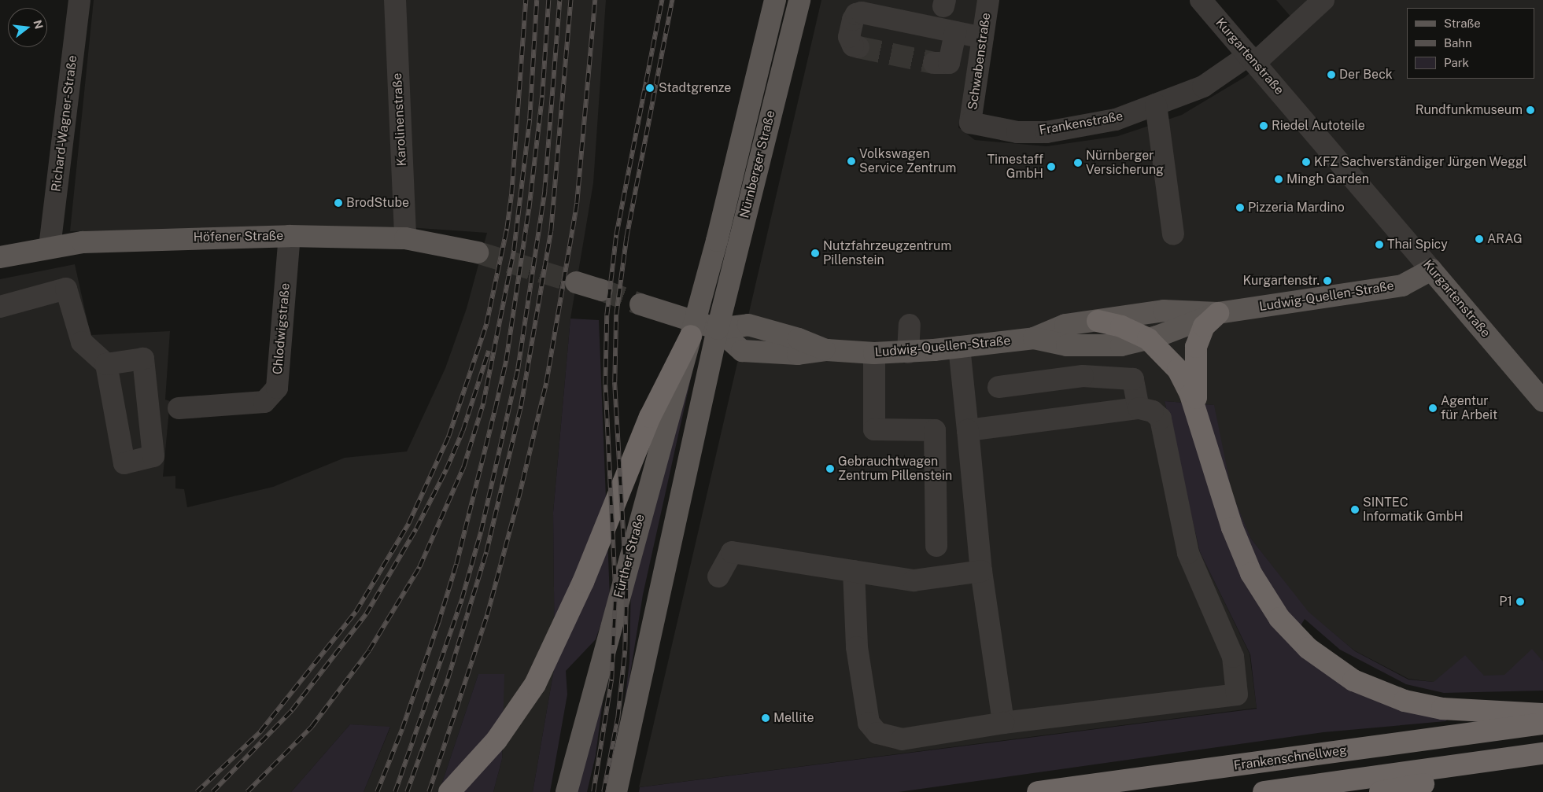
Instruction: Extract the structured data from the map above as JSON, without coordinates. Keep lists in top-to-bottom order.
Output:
{
  "streets": {
    "highway": ["Frankenschnellweg"],
    "main road": [
      "Kurgartenstraße",
      "Nürnberger Straße",
      "Höfener Straße",
      "Ludwig-Quellen-Straße",
      "Fürther Straße"
    ],
    "street": [
      "Schwabenstraße",
      "Karolinenstraße",
      "Richard-Wagner-Straße",
      "Frankenstraße",
      "Chlodwigstraße"
    ]
  },
  "crossings": [
    ["Kurgartenstraße", "Frankenstraße"],
    ["Kurgartenstraße", "Ludwig-Quellen-Straße"],
    ["Schwabenstraße", "Frankenstraße"],
    ["Karolinenstraße", "Höfener Straße"],
    ["Richard-Wagner-Straße", "Höfener Straße"],
    ["Nürnberger Straße", "Ludwig-Quellen-Straße"],
    ["Nürnberger Straße", "Fürther Straße"],
    ["Höfener Straße", "Chlodwigstraße"]
  ],
  "places": [
    "Der Beck",
    "Stadtgrenze",
    "Rundfunkmuseum",
    "Riedel Autoteile",
    "Volkswagen Service Zentrum",
    "KFZ Sachverständiger Jürgen Weggl",
    "Nürnberger Versicherung",
    "Timestaff GmbH",
    "Mingh Garden",
    "BrodStube",
    "Pizzeria Mardino",
    "ARAG",
    "Thai Spicy",
    "Nutzfahrzeugzentrum Pillenstein",
    "Kurgartenstr.",
    "Agentur für Arbeit",
    "Gebrauchtwagen Zentrum Pillenstein",
    "SINTEC Informatik GmbH",
    "P1",
    "Mellite"
  ],
  "legend": ["Straße", "Bahn", "Park"],
  "north": "right"
}
